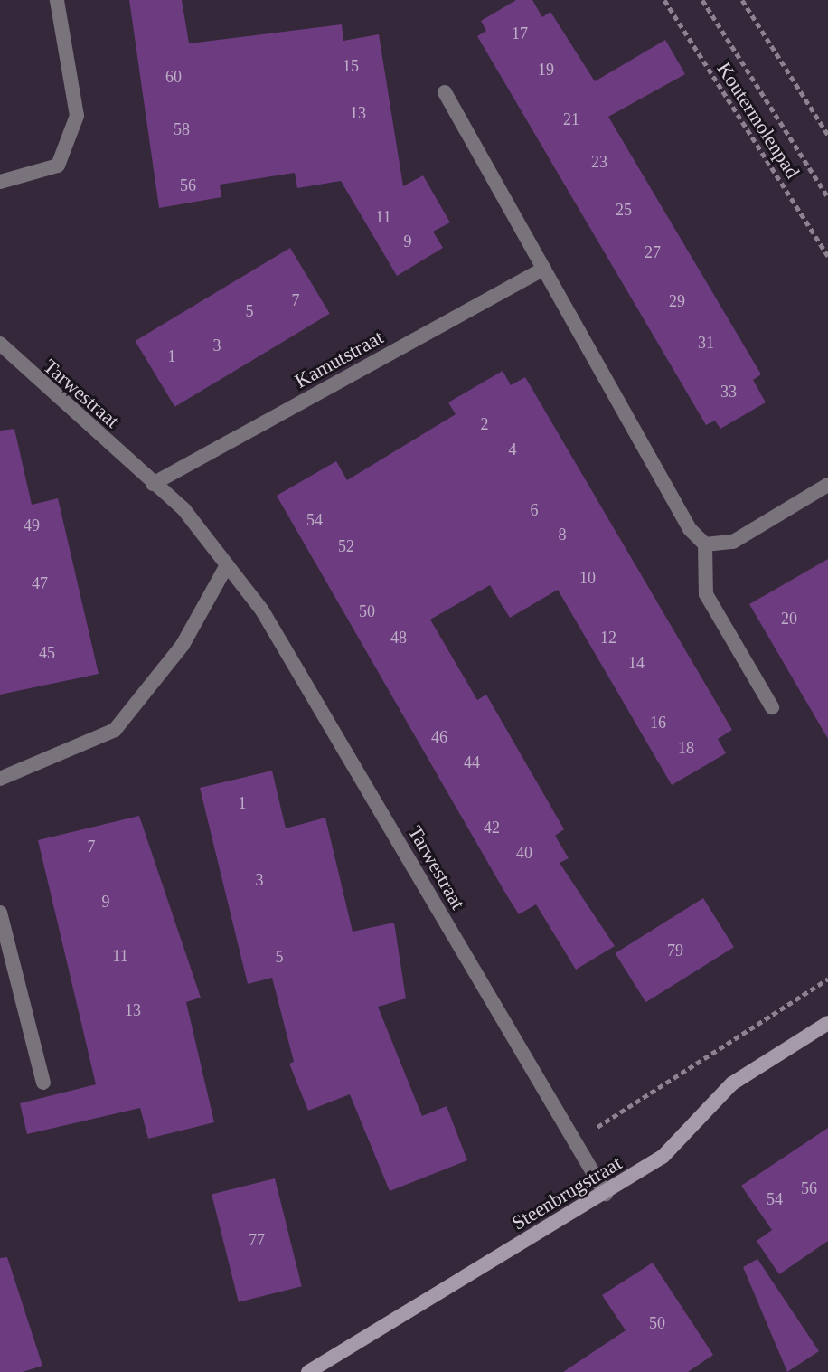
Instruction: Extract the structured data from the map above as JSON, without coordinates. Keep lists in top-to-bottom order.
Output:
{
  "streets": {
    "street": ["Kamutstraat", "Tarwestraat", "Steenbrugstraat"],
    "path": ["Koutermolenpad"]
  },
  "crossings": [
    ["Kamutstraat", "Tarwestraat"],
    ["Tarwestraat", "Steenbrugstraat"]
  ],
  "house_numbers": [
    "17",
    "15",
    "19",
    "60",
    "13",
    "21",
    "58",
    "23",
    "56",
    "25",
    "11",
    "9",
    "27",
    "7",
    "29",
    "5",
    "31",
    "3",
    "1",
    "33",
    "2",
    "4",
    "6",
    "54",
    "49",
    "8",
    "52",
    "10",
    "47",
    "50",
    "20",
    "48",
    "12",
    "45",
    "14",
    "16",
    "46",
    "18",
    "44",
    "1",
    "42",
    "7",
    "40",
    "3",
    "9",
    "79",
    "11",
    "5",
    "13",
    "56",
    "54",
    "77",
    "50"
  ]
}
